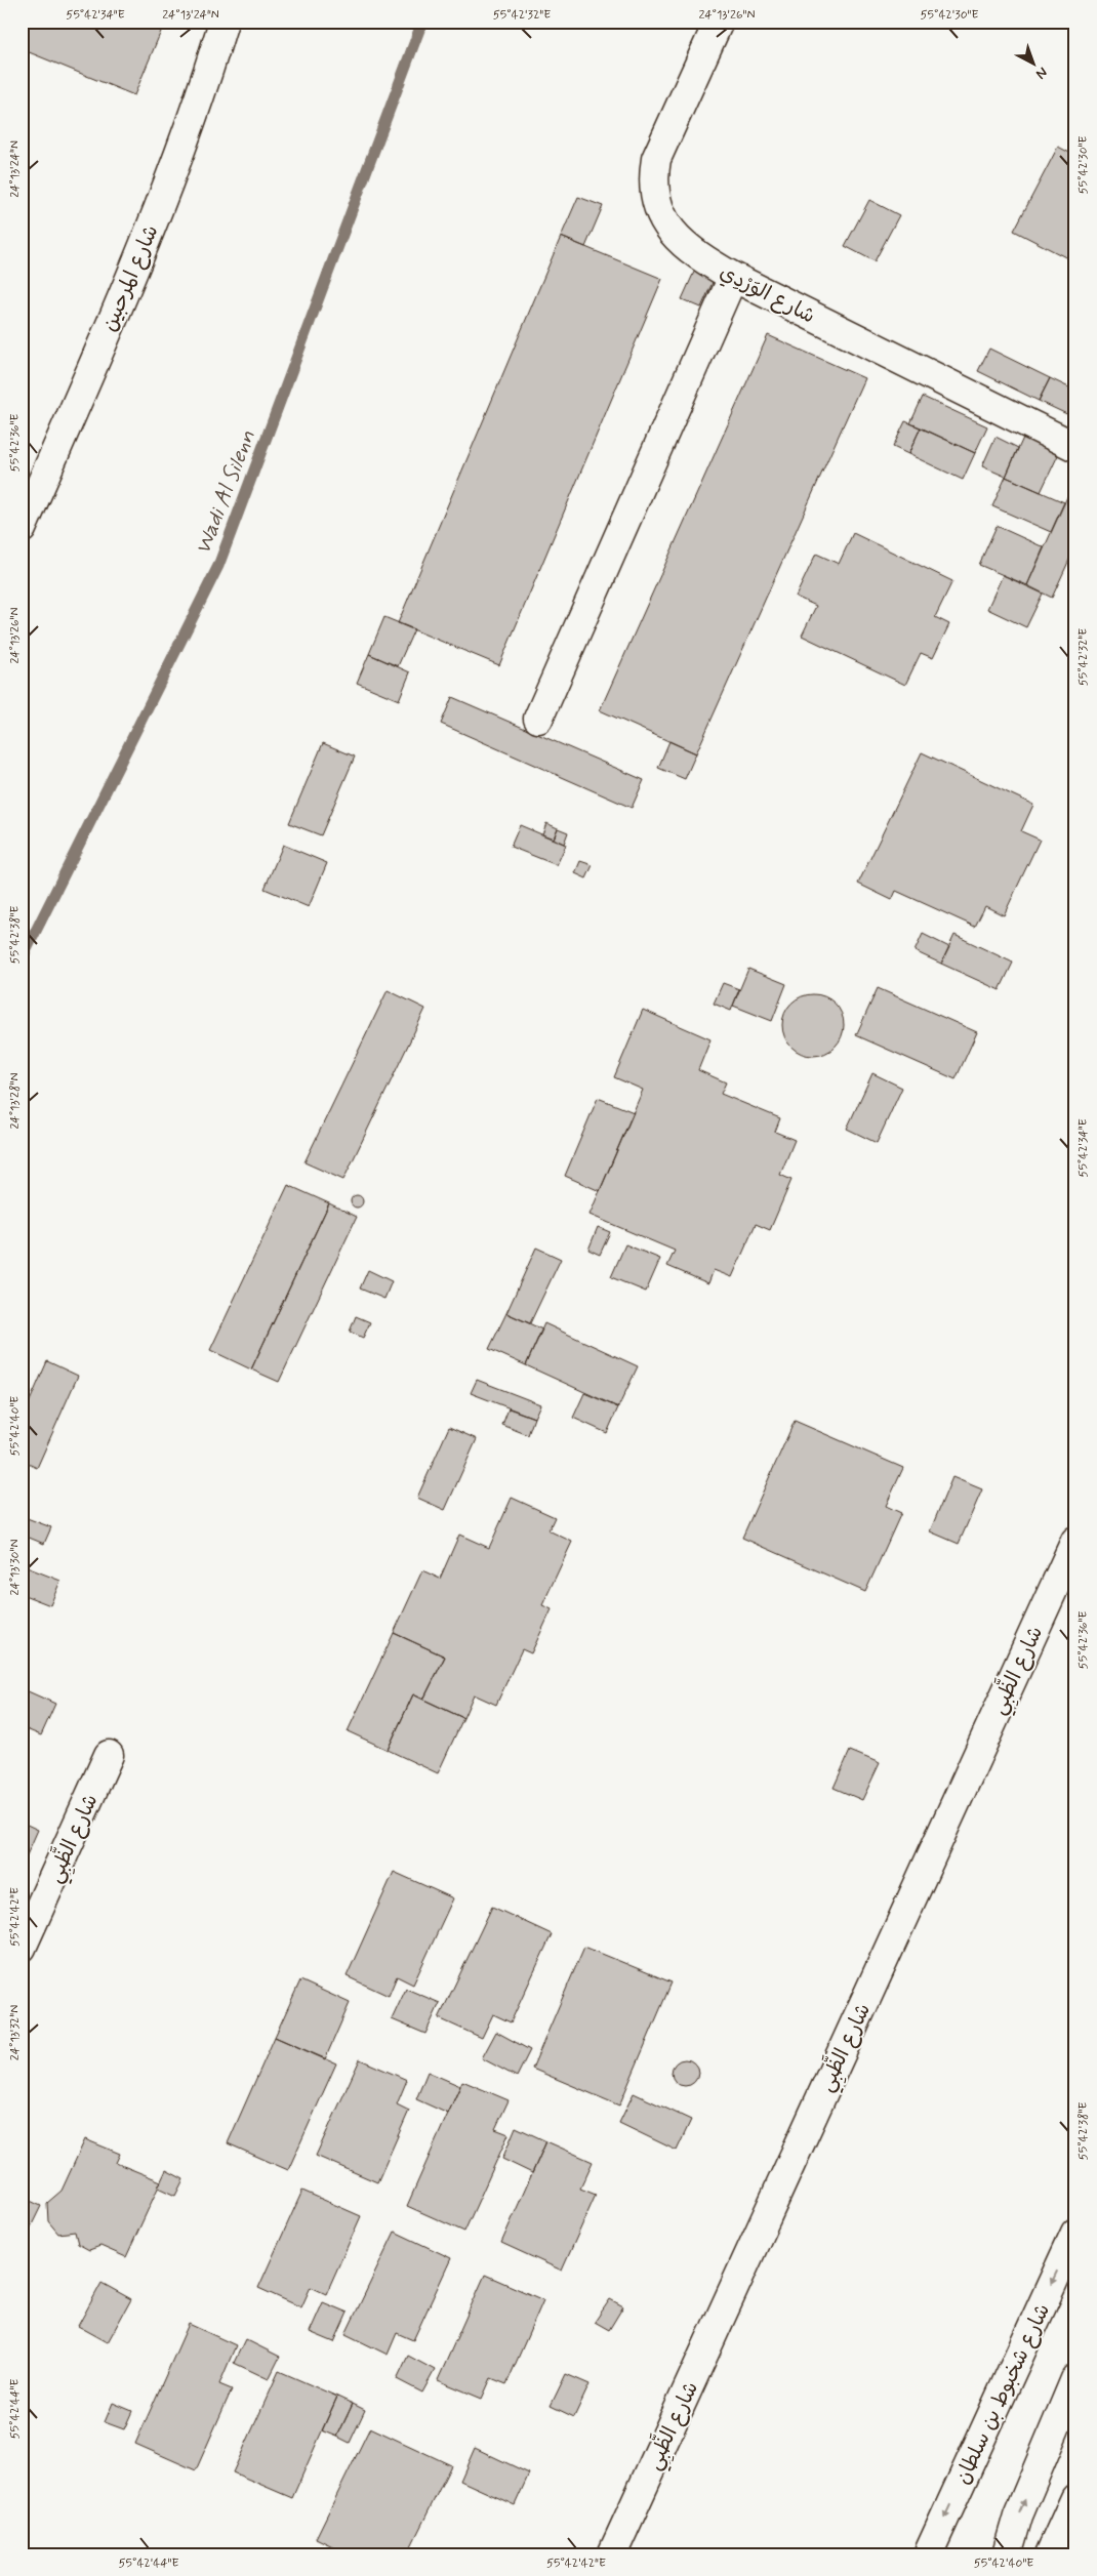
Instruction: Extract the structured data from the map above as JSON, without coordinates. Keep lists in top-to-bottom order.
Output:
{
  "streets": {
    "street": [
      "شارع المرحبين",
      "شارع الوَرْدِي",
      "شارع الظَّبِي",
      "شارع شخبوط بن سلطان"
    ]
  },
  "water": ["Wadi Al Silenn"],
  "north": "bottom right",
  "coordinates": [
    "55°42'34\"E",
    "24°13'24\"N",
    "55°42'32\"E",
    "24°13'26\"N",
    "55°42'30\"E",
    "55°42'36\"E",
    "55°42'38\"E",
    "24°13'28\"N",
    "55°42'40\"E",
    "24°13'30\"N",
    "55°42'42\"E",
    "24°13'32\"N",
    "55°42'44\"E"
  ]
}
